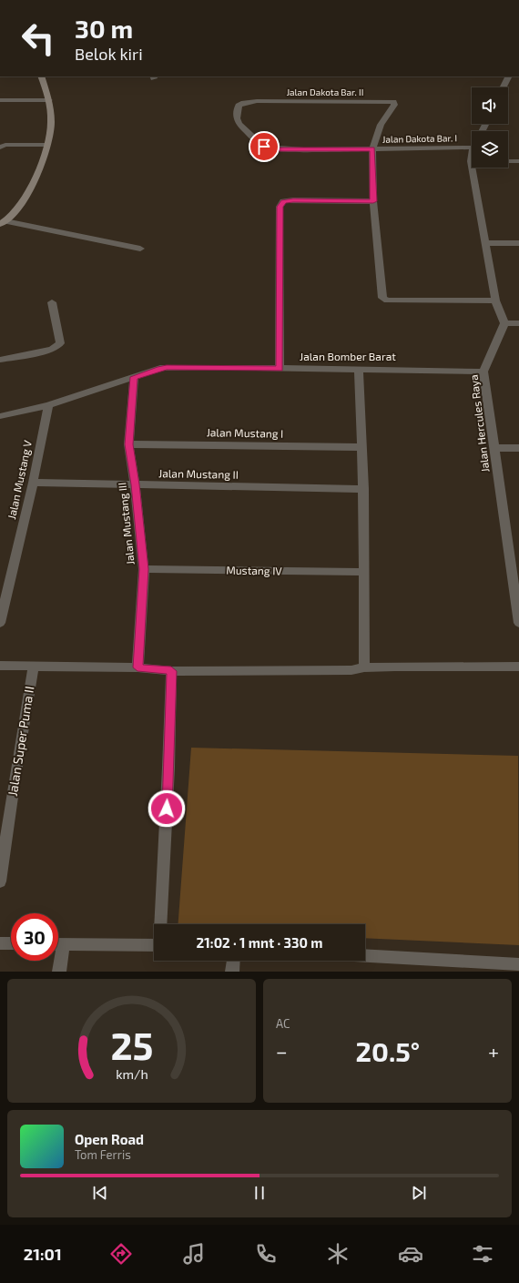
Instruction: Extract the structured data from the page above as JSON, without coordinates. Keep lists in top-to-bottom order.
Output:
{
  "streets": {
    "street": [
      "Jalan Dakota Bar. II",
      "Jalan Dakota Bar. I",
      "Jalan Bomber Barat",
      "Jalan Hercules Raya",
      "Jalan Mustang I",
      "Jalan Mustang II",
      "Jalan Mustang V",
      "Jalan Mustang III",
      "Mustang IV",
      "Jalan Super Puma II"
    ]
  },
  "crossings": [
    ["Jalan Dakota Bar. II", "Jalan Dakota Bar. I"],
    ["Jalan Bomber Barat", "Jalan Hercules Raya"],
    ["Jalan Bomber Barat", "Jalan Mustang V"],
    ["Jalan Bomber Barat", "Jalan Mustang III"],
    ["Jalan Mustang I", "Jalan Mustang III"],
    ["Jalan Mustang II", "Jalan Mustang V"],
    ["Jalan Mustang II", "Jalan Mustang III"],
    ["Jalan Mustang III", "Mustang IV"]
  ],
  "page": {
    "turn": ["30 m", "Belok kiri"],
    "limit": "30",
    "trip": "21:02 · 1 mnt · 330 m",
    "tile": "AC",
    "heat": ["−", "20.5°", "+"],
    "song": ["Open Road", "Tom Ferris"],
    "tabs": "21:01",
    "gauge": ["25", "km/h"]
  }
}
